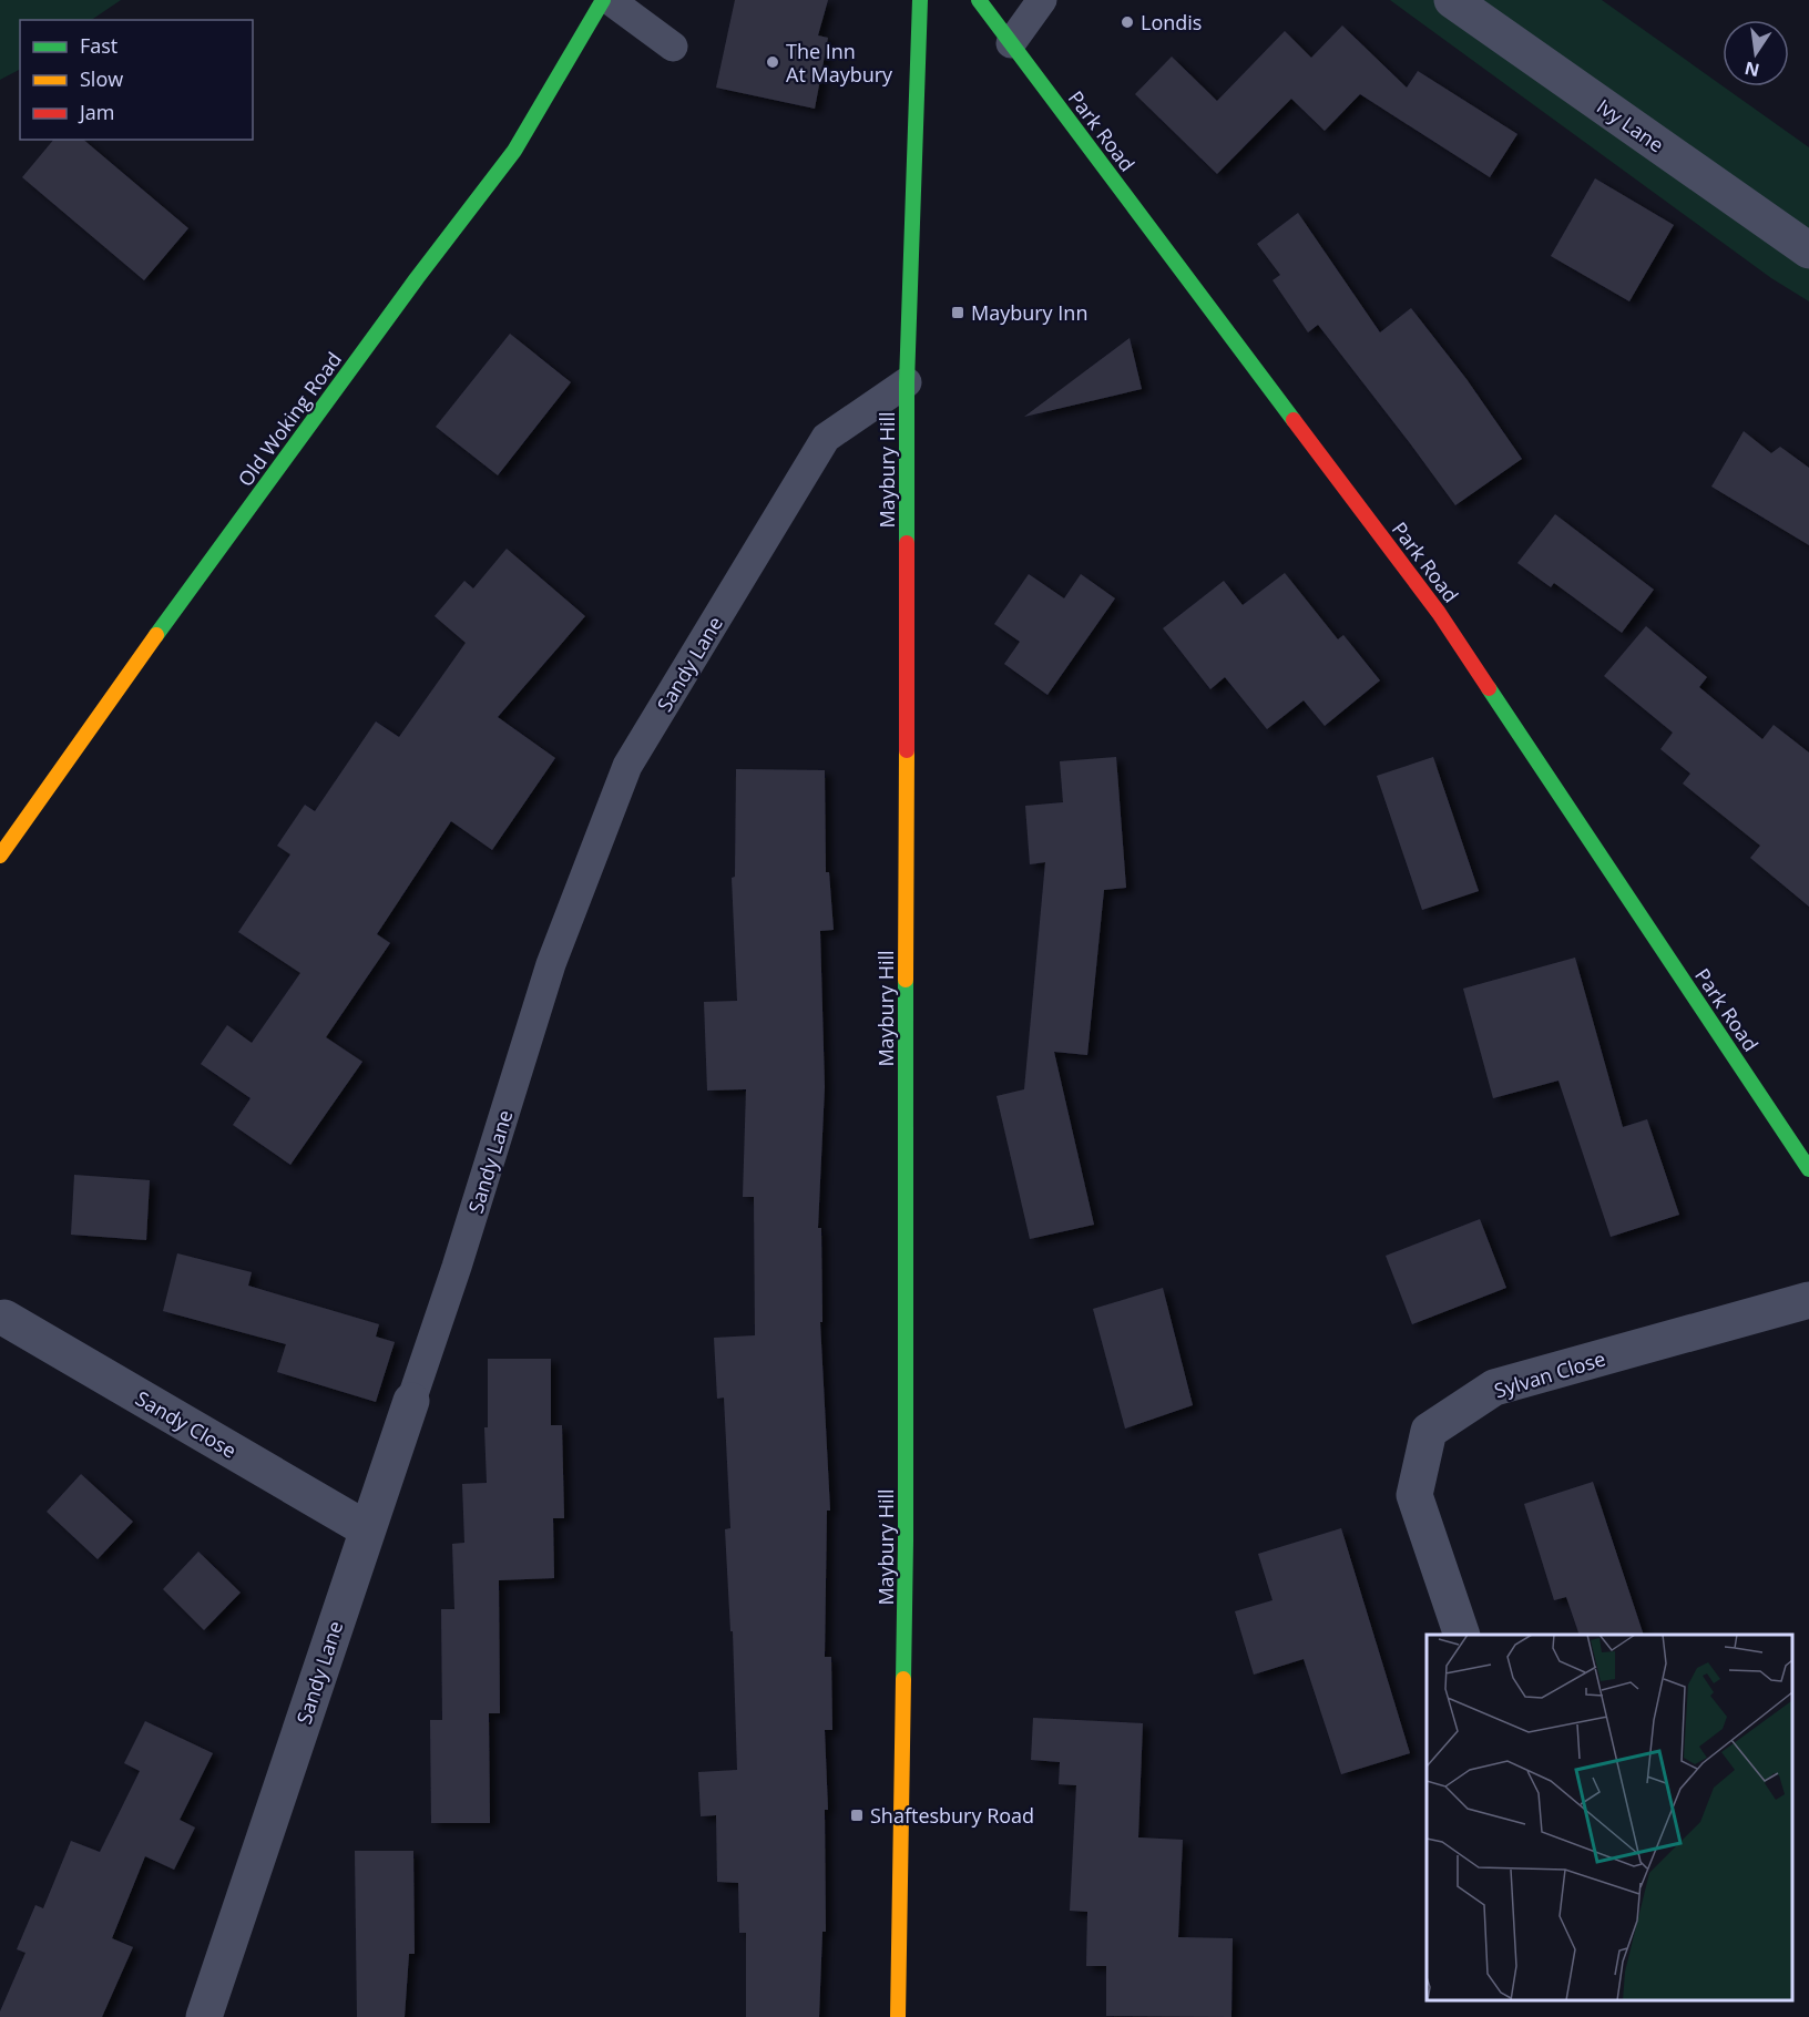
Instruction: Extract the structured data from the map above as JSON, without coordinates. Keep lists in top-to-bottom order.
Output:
{
  "streets": {
    "street": [
      "Ivy Lane",
      "Park Road",
      "Old Woking Road",
      "Maybury Hill",
      "Sandy Lane",
      "Sylvan Close",
      "Sandy Close"
    ]
  },
  "crossings": [
    ["Maybury Hill", "Sandy Lane"],
    ["Sandy Lane", "Sandy Close"]
  ],
  "places": {
    "other": ["Londis", "The Inn At Maybury"],
    "transit": ["Maybury Inn", "Shaftesbury Road"]
  },
  "legend": ["Fast", "Slow", "Jam"],
  "north": "bottom"
}
